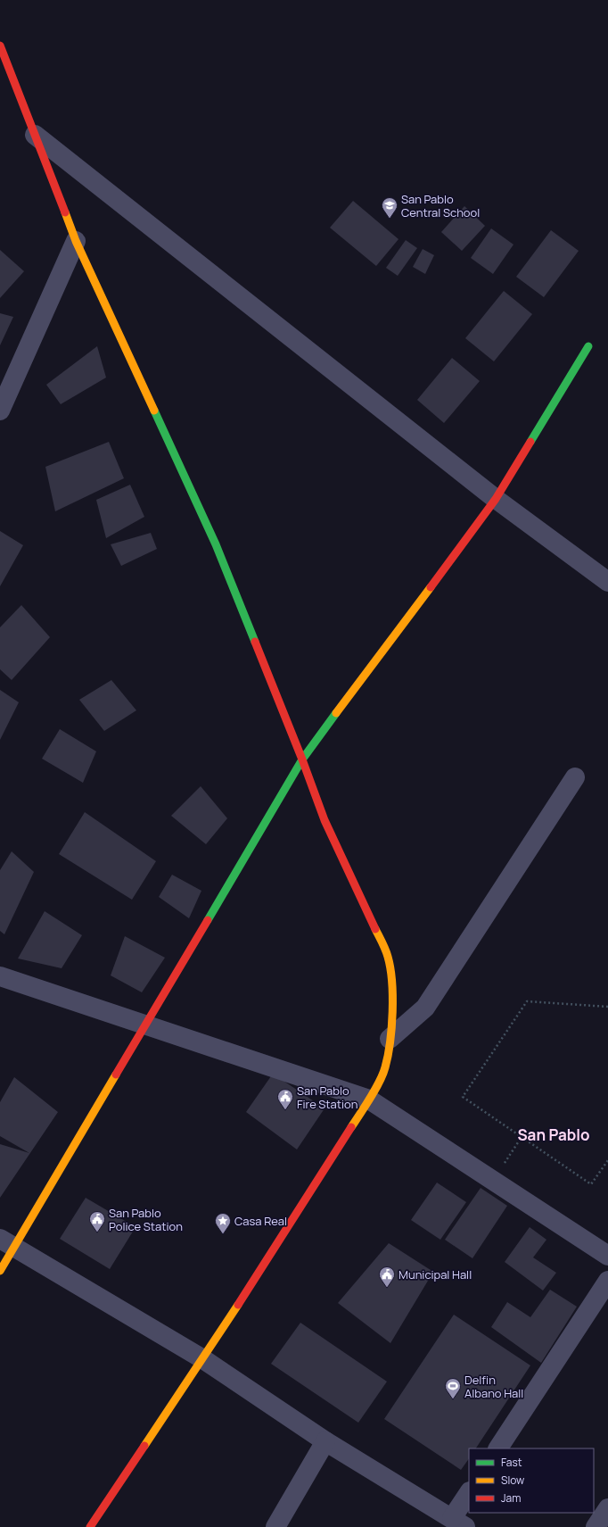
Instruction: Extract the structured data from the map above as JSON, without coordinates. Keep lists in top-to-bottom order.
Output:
{
  "districts": ["San Pablo"],
  "places": {
    "school or university": ["San Pablo Central School"],
    "public building": ["San Pablo Fire Station", "San Pablo Police Station", "Municipal Hall"],
    "place": ["Casa Real"],
    "sports": ["Delfin Albano Hall"]
  },
  "legend": ["Fast", "Slow", "Jam"]
}
